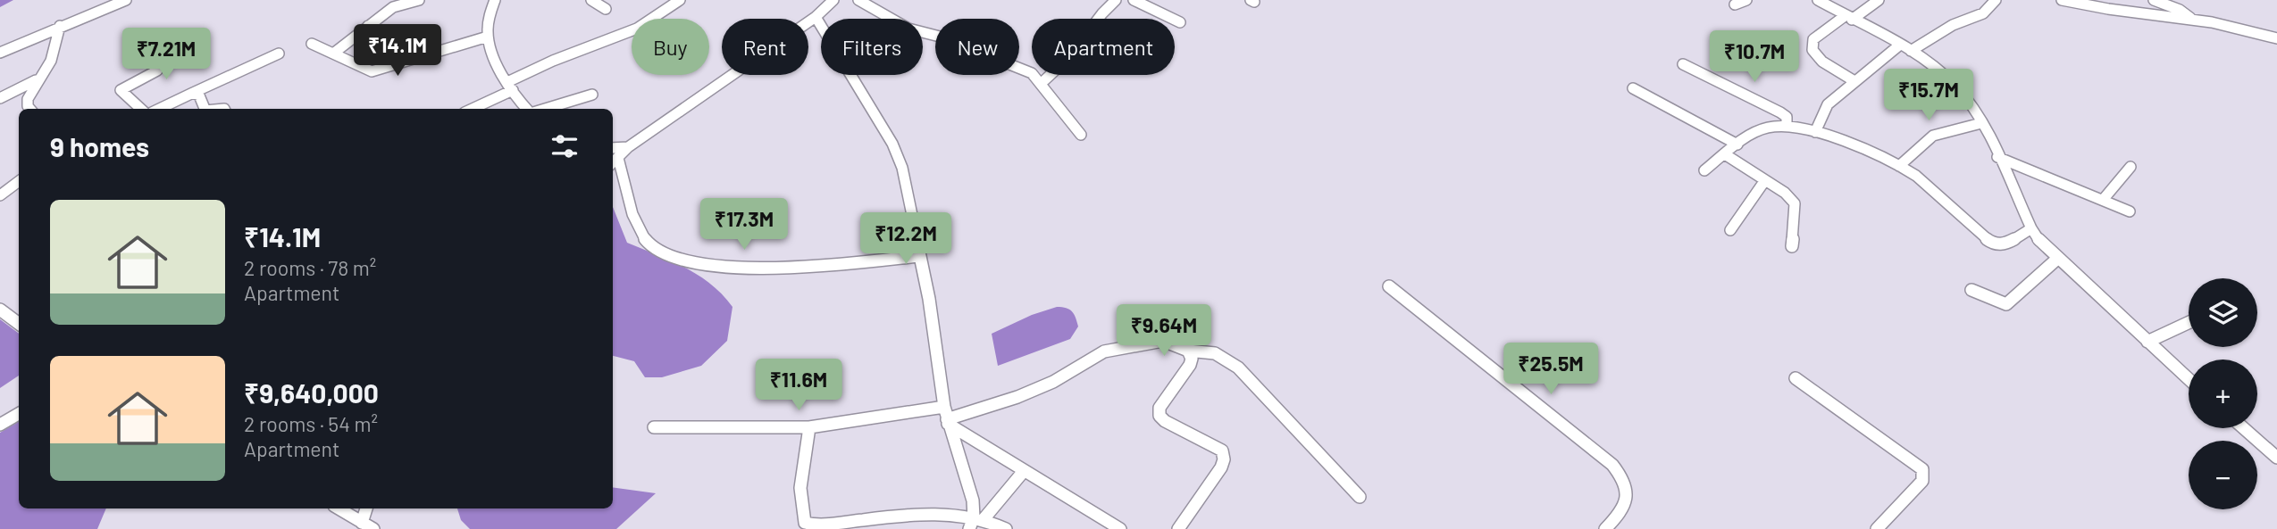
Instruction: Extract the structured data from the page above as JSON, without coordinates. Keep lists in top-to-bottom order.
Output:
{
  "page": {
    "chip": [
      "Buy",
      "Rent",
      "Filters",
      "New",
      "Apartment"
    ],
    "price": [
      "₹14.1M",
      "₹7.21M",
      "₹10.7M",
      "₹15.7M",
      "₹17.3M",
      "₹12.2M",
      "₹9.64M",
      "₹25.5M",
      "₹11.6M"
    ],
    "heading": "9 homes",
    "list": [
      {
        "name": "₹14.1M",
        "note": "2 rooms · 78 m² · Apartment"
      },
      {
        "name": "₹9,640,000",
        "note": "2 rooms · 54 m² · Apartment"
      }
    ],
    "map_buttons": ["+", "−"]
  }
}
